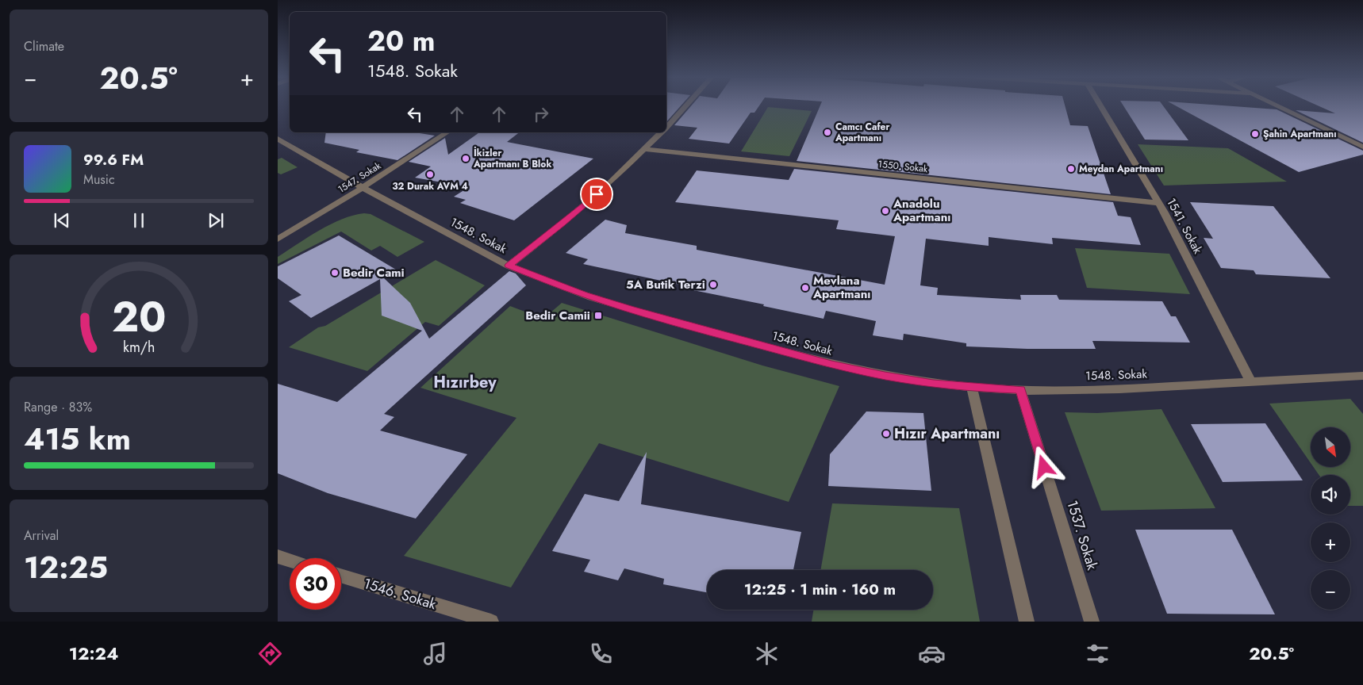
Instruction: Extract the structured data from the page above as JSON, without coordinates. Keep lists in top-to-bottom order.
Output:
{
  "streets": {
    "street": [
      "1550. Sokak",
      "1547. Sokak",
      "1541. Sokak",
      "1548. Sokak",
      "1537. Sokak",
      "1546. Sokak"
    ]
  },
  "crossings": [
    ["1550. Sokak", "1541. Sokak"],
    ["1547. Sokak", "1548. Sokak"],
    ["1541. Sokak", "1548. Sokak"],
    ["1548. Sokak", "1537. Sokak"]
  ],
  "districts": ["Hızırbey"],
  "places": {
    "other": [
      "Camcı Cafer Apartmanı",
      "Şahin Apartmanı",
      "İkizler Apartmanı B Blok",
      "Meydan Apartmanı",
      "32 Durak AVM 4",
      "Anadolu Apartmanı",
      "Bedir Cami",
      "5A Butik Terzi",
      "Mevlana Apartmanı",
      "Hızır Apartmanı"
    ],
    "transit": ["Bedir Camii"]
  },
  "north": "bottom right",
  "page": {
    "tile": [
      "Climate",
      ["Range · 83%", "415 km"],
      ["Arrival", "12:25"]
    ],
    "turn": ["20 m", "1548. Sokak"],
    "heat": ["−", "20.5°", "+"],
    "song": ["99.6 FM", "Music"],
    "map_buttons": ["+", "−"],
    "limit": "30",
    "trip": "12:25 · 1 min · 160 m",
    "tabs": ["12:24", "20.5°"],
    "gauge": ["20", "km/h"]
  }
}
